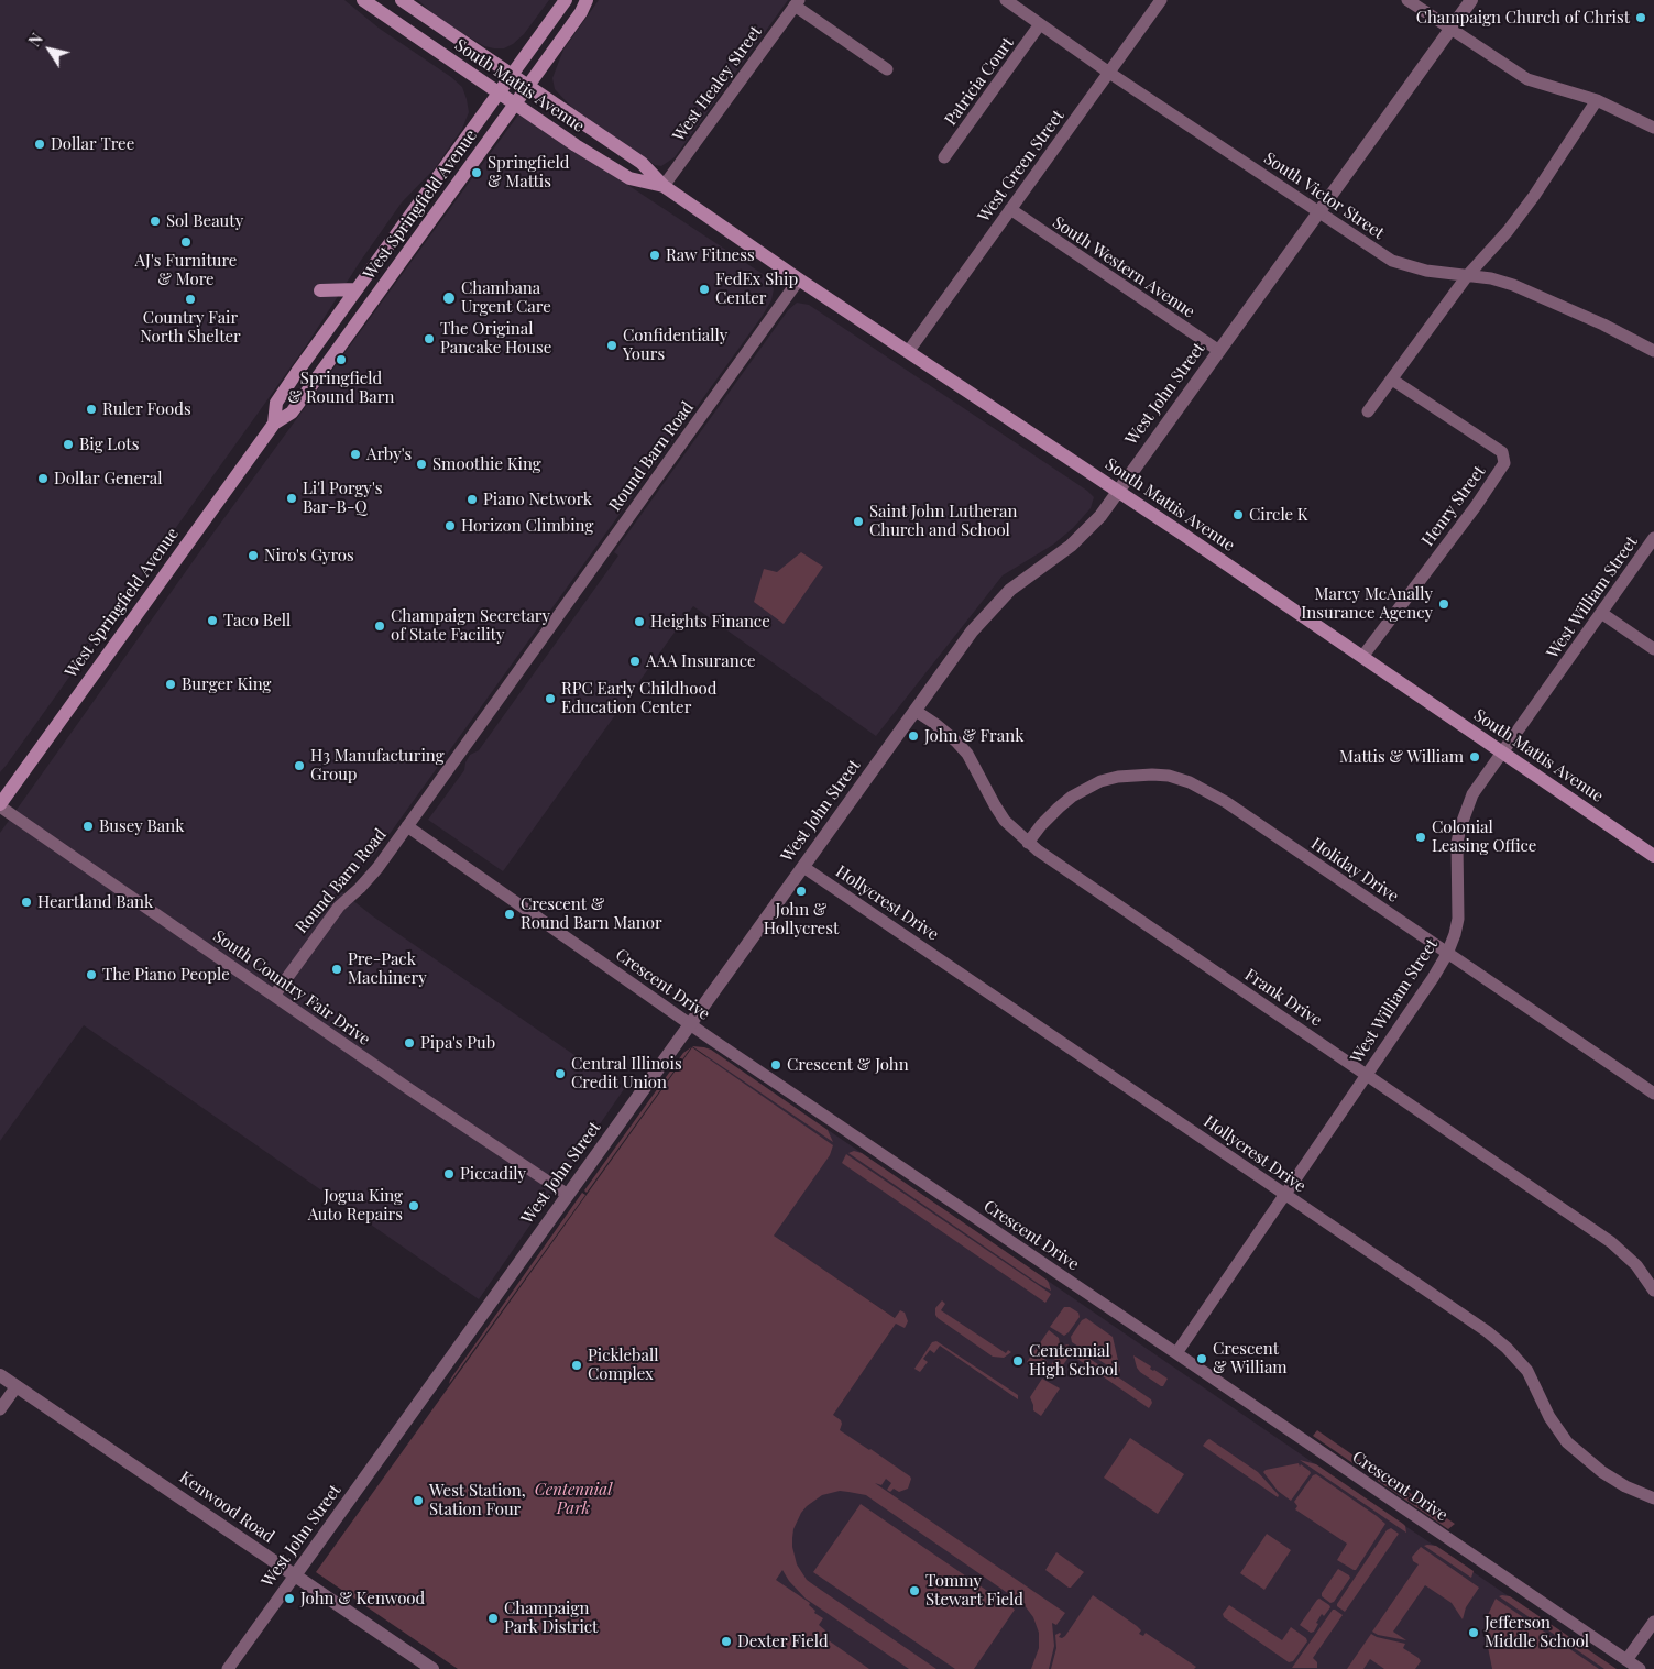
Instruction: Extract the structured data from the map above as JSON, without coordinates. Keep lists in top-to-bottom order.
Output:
{
  "streets": {
    "main road": ["South Mattis Avenue", "West Springfield Avenue"],
    "street": [
      "Patricia Court",
      "West Healey Street",
      "West Green Street",
      "South Victor Street",
      "South Western Avenue",
      "West John Street",
      "Round Barn Road",
      "Henry Street",
      "West William Street",
      "Holiday Drive",
      "Hollycrest Drive",
      "Crescent Drive",
      "South Country Fair Drive",
      "Frank Drive",
      "Kenwood Road"
    ]
  },
  "crossings": [
    ["Patricia Court", "South Victor Street"],
    ["West Healey Street", "South Mattis Avenue"],
    ["South Mattis Avenue", "West Green Street"],
    ["South Mattis Avenue", "West Springfield Avenue"],
    ["South Mattis Avenue", "West John Street"],
    ["South Mattis Avenue", "Round Barn Road"],
    ["South Mattis Avenue", "Henry Street"],
    ["South Mattis Avenue", "West William Street"],
    ["West Green Street", "South Victor Street"],
    ["West Green Street", "South Western Avenue"],
    ["South Victor Street", "West John Street"],
    ["West Springfield Avenue", "South Country Fair Drive"],
    ["South Western Avenue", "West John Street"],
    ["West John Street", "Hollycrest Drive"],
    ["West John Street", "Crescent Drive"],
    ["West John Street", "South Country Fair Drive"],
    ["West John Street", "Frank Drive"],
    ["West John Street", "Kenwood Road"],
    ["Round Barn Road", "Crescent Drive"],
    ["Round Barn Road", "South Country Fair Drive"],
    ["West William Street", "Holiday Drive"],
    ["West William Street", "Hollycrest Drive"],
    ["West William Street", "Crescent Drive"],
    ["West William Street", "Frank Drive"],
    ["Holiday Drive", "Frank Drive"]
  ],
  "parks": ["Centennial Park"],
  "places": [
    "Champaign Church of Christ",
    "Dollar Tree",
    "Springfield & Mattis",
    "Sol Beauty",
    "AJ's Furniture & More",
    "Raw Fitness",
    "FedEx Ship Center",
    "Chambana Urgent Care",
    "Country Fair North Shelter",
    "The Original Pancake House",
    "Confidentially Yours",
    "Springfield & Round Barn",
    "Ruler Foods",
    "Big Lots",
    "Arby's",
    "Smoothie King",
    "Dollar General",
    "Li'l Porgy's Bar-B-Q",
    "Piano Network",
    "Circle K",
    "Saint John Lutheran Church and School",
    "Horizon Climbing",
    "Niro's Gyros",
    "Marcy McAnally Insurance Agency",
    "Taco Bell",
    "Heights Finance",
    "Champaign Secretary of State Facility",
    "AAA Insurance",
    "Burger King",
    "RPC Early Childhood Education Center",
    "John & Frank",
    "Mattis & William",
    "H3 Manufacturing Group",
    "Busey Bank",
    "Colonial Leasing Office",
    "John & Hollycrest",
    "Heartland Bank",
    "Crescent & Round Barn Manor",
    "Pre-Pack Machinery",
    "The Piano People",
    "Pipa's Pub",
    "Crescent & John",
    "Central Illinois Credit Union",
    "Piccadily",
    "Jogua King Auto Repairs",
    "Crescent & William",
    "Centennial High School",
    "Pickleball Complex",
    "West Station, Station Four",
    "Tommy Stewart Field",
    "John & Kenwood",
    "Champaign Park District",
    "Jefferson Middle School",
    "Dexter Field"
  ],
  "north": "top left"
}
